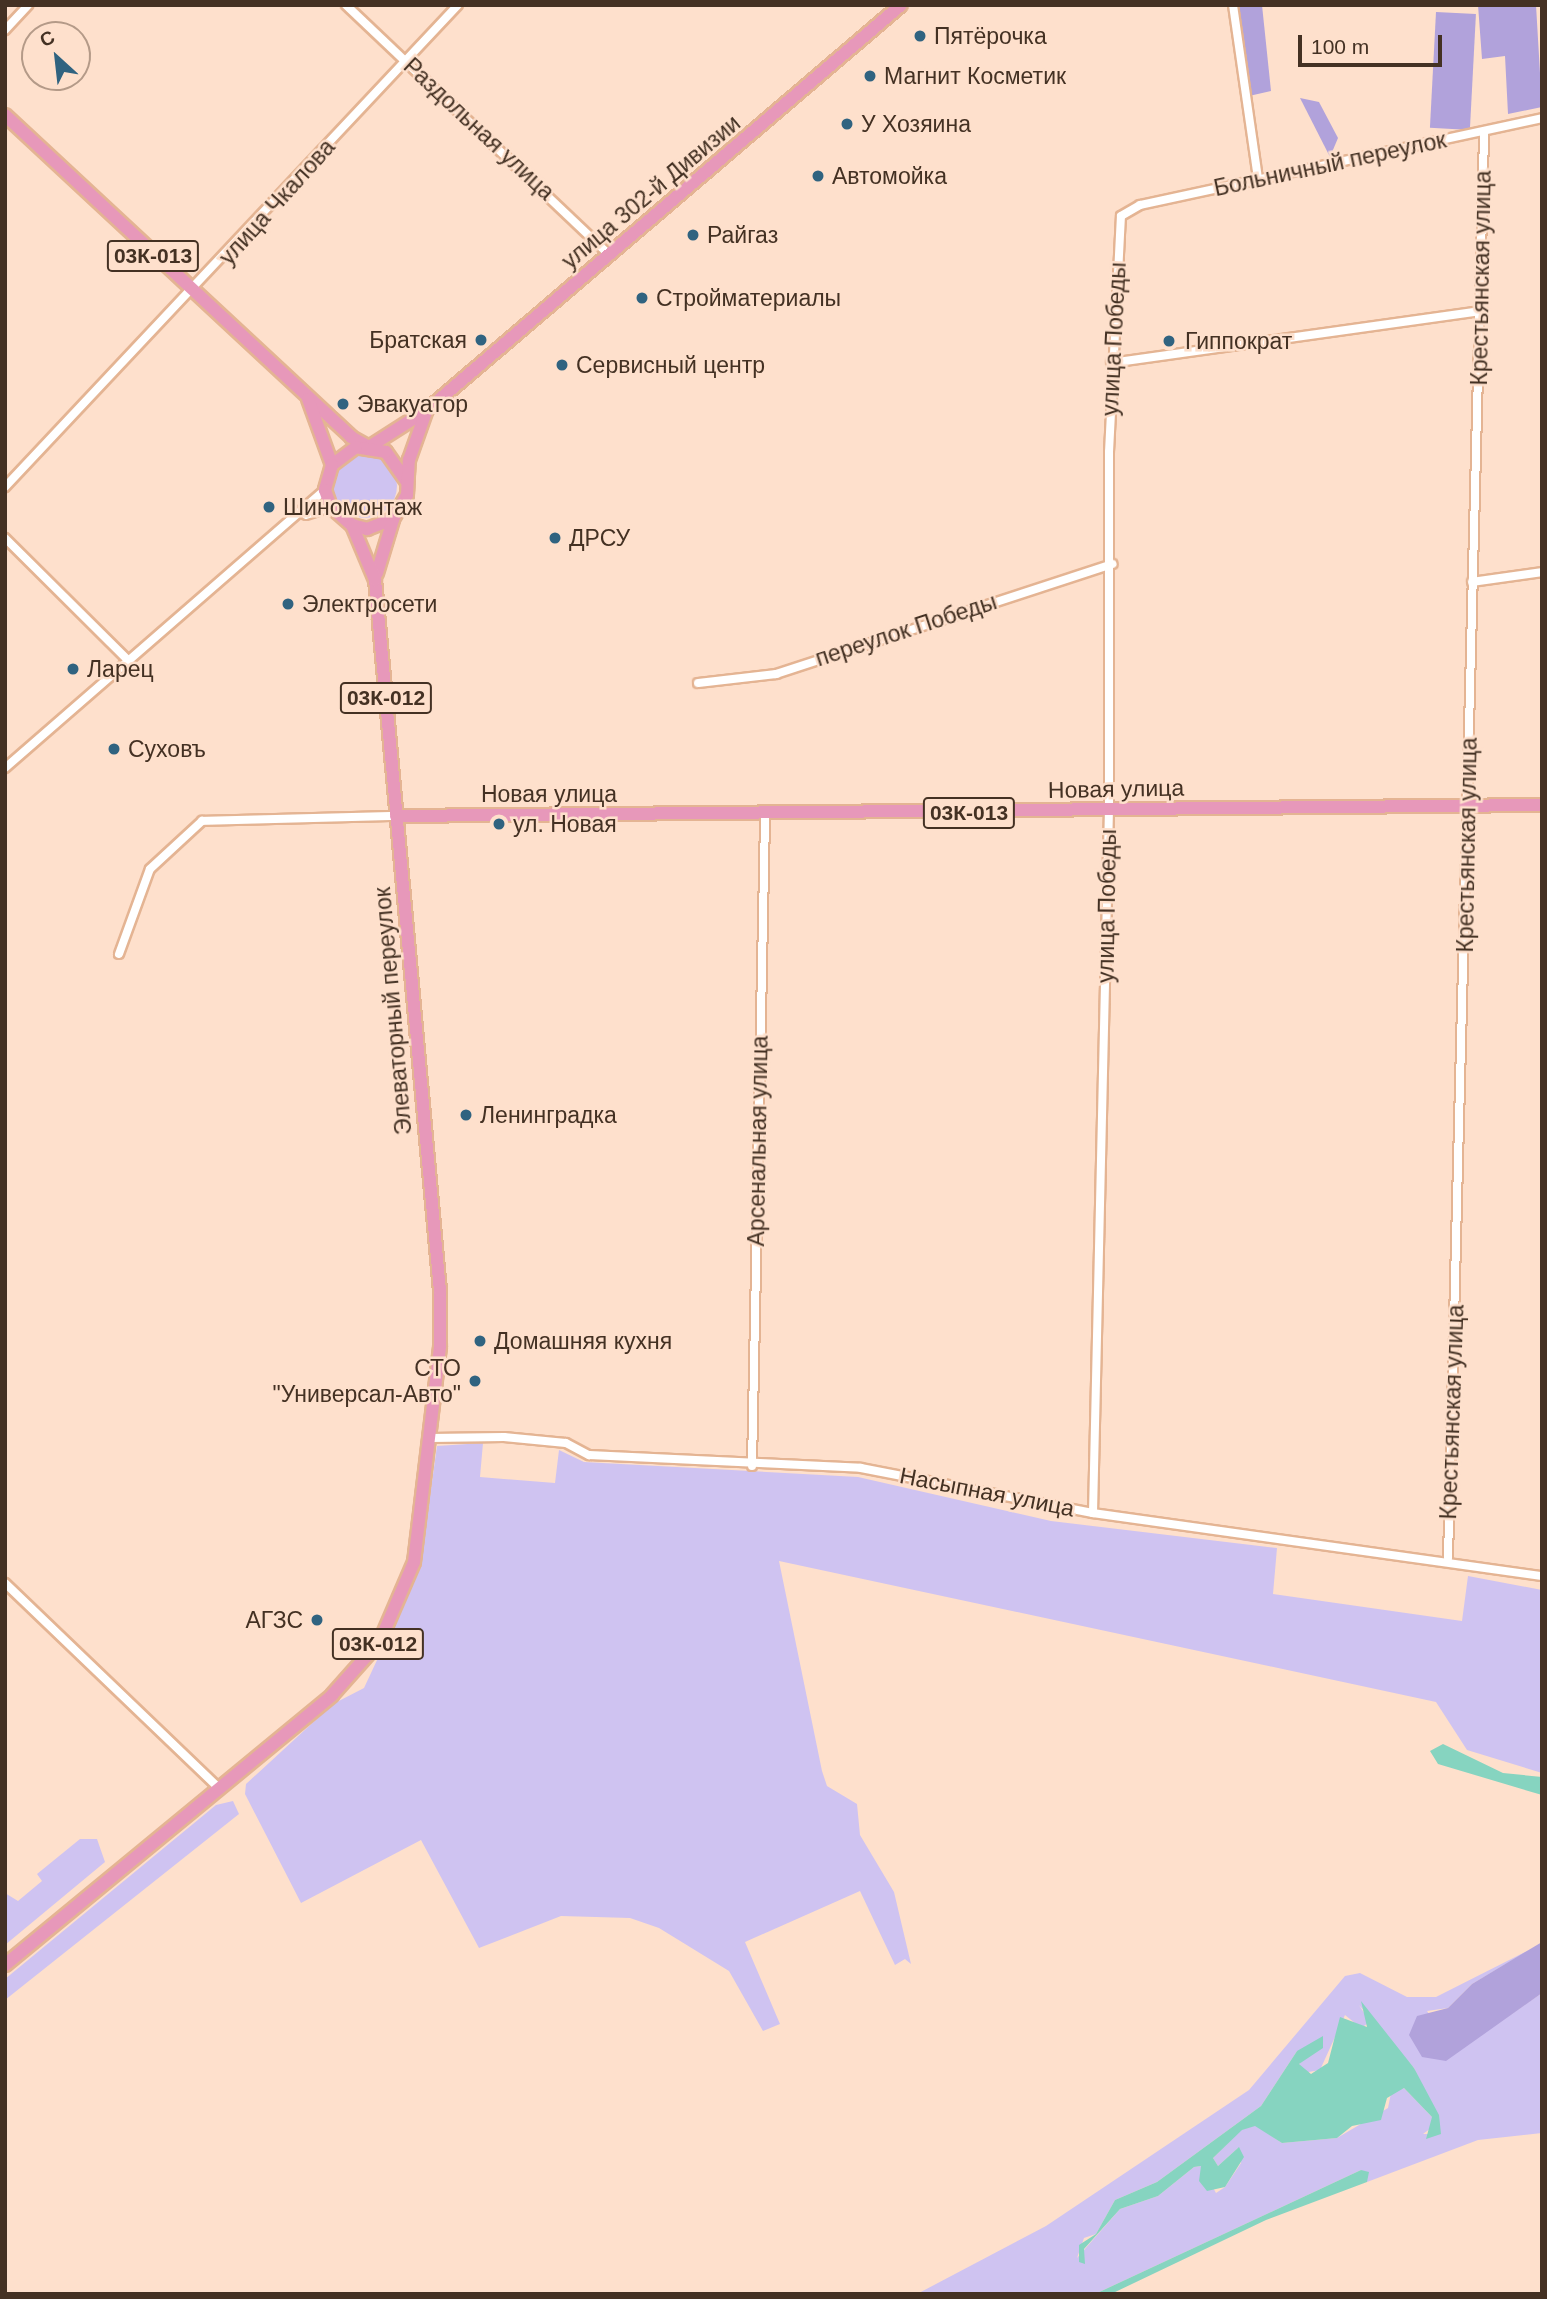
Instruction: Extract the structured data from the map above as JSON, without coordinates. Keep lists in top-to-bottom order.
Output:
{
  "streets": {
    "main road": [
      "улица 302-й Дивизии",
      "03К-013",
      "03К-012",
      "Новая улица",
      "Элеваторный переулок"
    ],
    "street": [
      "Раздольная улица",
      "Больничный переулок",
      "улица Чкалова",
      "Крестьянская улица",
      "улица Победы",
      "переулок Победы",
      "Арсенальная улица",
      "Насыпная улица"
    ]
  },
  "crossings": [
    ["Раздольная улица", "улица 302-й Дивизии"],
    ["Раздольная улица", "улица Чкалова"],
    ["Больничный переулок", "Крестьянская улица"],
    ["Больничный переулок", "улица Победы"],
    ["улица 302-й Дивизии", "03К-013"],
    ["улица 302-й Дивизии", "Элеваторный переулок"],
    ["улица Чкалова", "03К-013"],
    ["03К-013", "Элеваторный переулок"],
    ["Крестьянская улица", "Новая улица"],
    ["Крестьянская улица", "Насыпная улица"],
    ["улица Победы", "переулок Победы"],
    ["улица Победы", "Новая улица"],
    ["улица Победы", "Насыпная улица"],
    ["03К-012", "Элеваторный переулок"],
    ["03К-012", "Насыпная улица"],
    ["Новая улица", "Элеваторный переулок"],
    ["Новая улица", "Арсенальная улица"],
    ["Элеваторный переулок", "Насыпная улица"],
    ["Арсенальная улица", "Насыпная улица"]
  ],
  "places": [
    "Пятёрочка",
    "Магнит Косметик",
    "У Хозяина",
    "Автомойка",
    "Райгаз",
    "Стройматериалы",
    "Братская",
    "Гиппократ",
    "Сервисный центр",
    "Эвакуатор",
    "Шиномонтаж",
    "ДРСУ",
    "Электросети",
    "Ларец",
    "Суховъ",
    "ул. Новая",
    "Ленинградка",
    "Домашняя кухня",
    "СТО \"Универсал-Авто\"",
    "АГЗС"
  ],
  "scale_bar": "100 m",
  "north": "top left"
}
